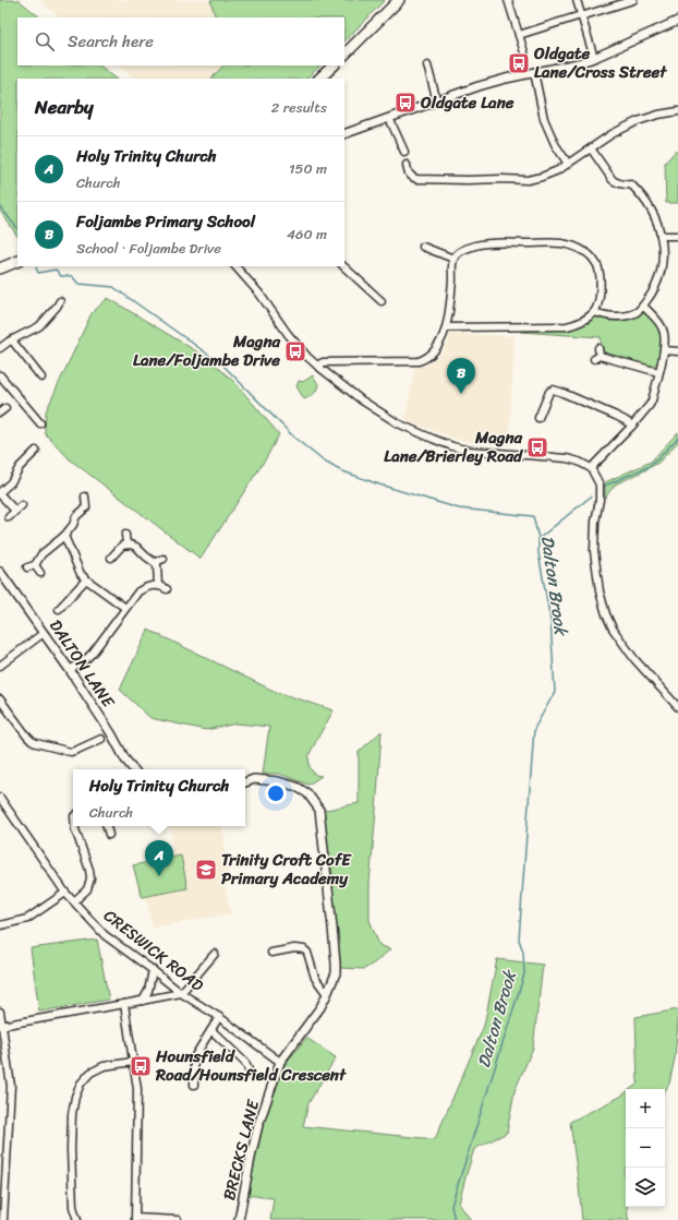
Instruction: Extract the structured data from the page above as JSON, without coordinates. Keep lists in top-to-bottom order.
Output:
{
  "streets": {
    "street": ["DALTON LANE", "CRESWICK ROAD", "BRECKS LANE"]
  },
  "crossings": [
    ["CRESWICK ROAD", "BRECKS LANE"]
  ],
  "water": ["Dalton Brook"],
  "places": {
    "bus stop": [
      "Oldgate Lane/Cross Street",
      "Oldgate Lane",
      "Magna Lane/Foljambe Drive",
      "Magna Lane/Brierley Road",
      "Hounsfield Road/Hounsfield Crescent"
    ],
    "school or university": ["Trinity Croft CofE Primary Academy"]
  },
  "page": {
    "search": "Search here",
    "heading": ["Nearby", "2 results"],
    "list": [
      {
        "mark": "A",
        "name": "Holy Trinity Church",
        "note": "Church",
        "value": "150 m"
      },
      {
        "mark": "B",
        "name": "Foljambe Primary School",
        "note": "School · Foljambe Drive",
        "value": "460 m"
      }
    ],
    "pins": ["B", "A"],
    "popup": ["Holy Trinity Church", "Church"],
    "map_buttons": ["+", "−"]
  }
}
